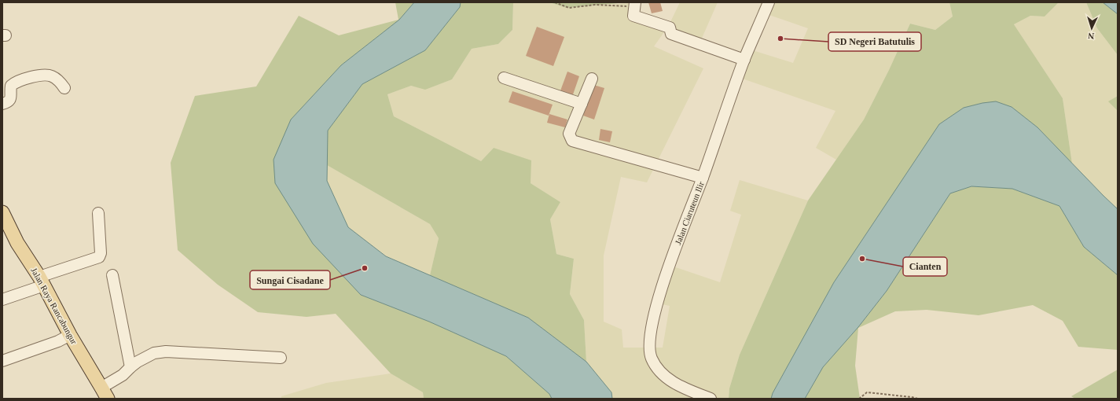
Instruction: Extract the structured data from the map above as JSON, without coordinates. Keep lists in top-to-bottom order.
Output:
{
  "streets": {
    "main road": ["Jalan Raya Rancabungur"],
    "street": ["Jalan Ciaruteun Ilir"]
  },
  "places": ["SD Negeri Batutulis", "Cianten", "Sungai Cisadane"],
  "north": "bottom"
}
